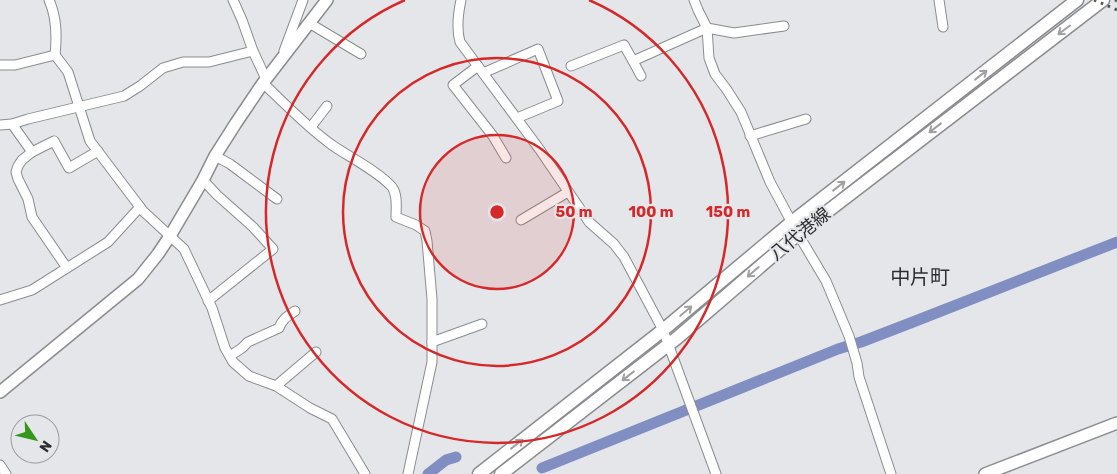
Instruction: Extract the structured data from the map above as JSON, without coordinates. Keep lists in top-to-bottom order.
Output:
{
  "streets": {
    "main road": ["八代港線"]
  },
  "districts": ["中片町"],
  "north": "bottom right",
  "rings": ["50 m", "100 m", "150 m"]
}
